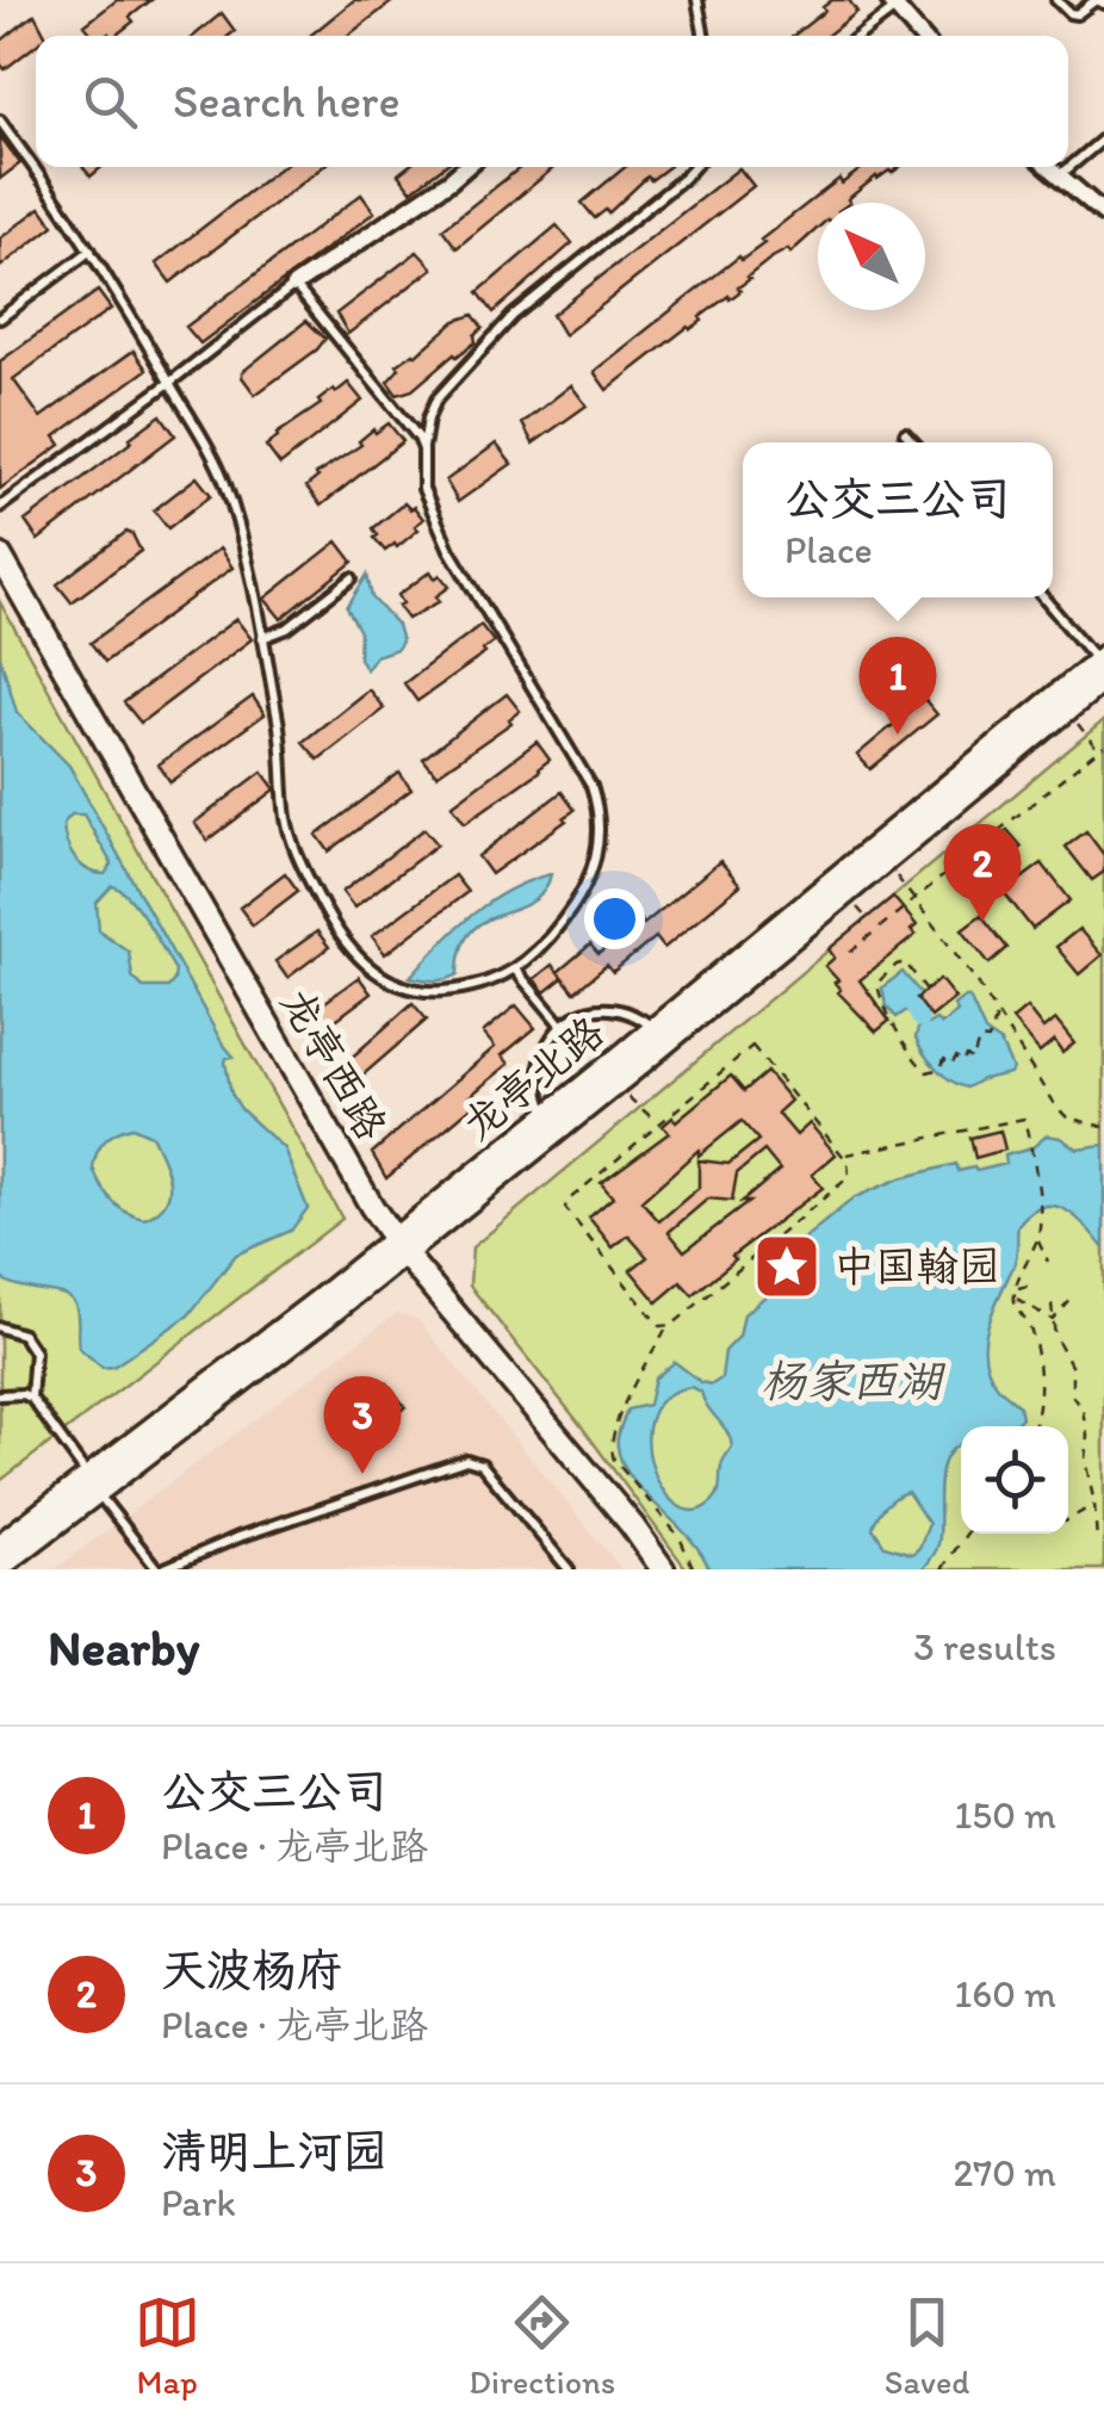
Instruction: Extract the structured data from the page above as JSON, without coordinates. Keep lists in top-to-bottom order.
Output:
{
  "streets": {
    "main road": ["龙亭西路", "龙亭北路"]
  },
  "crossings": [
    ["龙亭西路", "龙亭北路"]
  ],
  "water": ["杨家西湖"],
  "places": {
    "place": ["中国翰园"]
  },
  "north": "top left",
  "page": {
    "search": "Search here",
    "popup": ["公交三公司", "Place"],
    "pins": ["1", "2", "3"],
    "heading": ["Nearby", "3 results"],
    "list": [
      {
        "mark": "1",
        "name": "公交三公司",
        "note": "Place · 龙亭北路",
        "value": "150 m"
      },
      {
        "mark": "2",
        "name": "天波杨府",
        "note": "Place · 龙亭北路",
        "value": "160 m"
      },
      {
        "mark": "3",
        "name": "清明上河园",
        "note": "Park",
        "value": "270 m"
      }
    ],
    "nav": ["Map", "Directions", "Saved"]
  }
}
